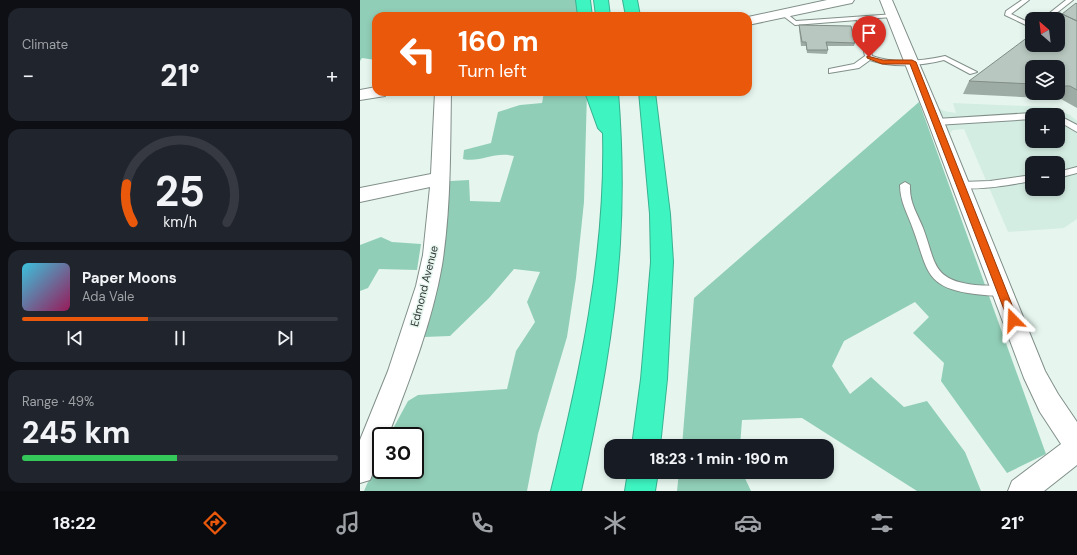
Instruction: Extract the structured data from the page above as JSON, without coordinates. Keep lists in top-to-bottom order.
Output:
{
  "streets": {
    "street": ["Edmond Avenue"]
  },
  "north": "top left",
  "page": {
    "tile": [
      "Climate",
      ["Range · 49%", "245 km"]
    ],
    "map_buttons": ["+", "−"],
    "turn": ["160 m", "Turn left"],
    "heat": ["−", "21°", "+"],
    "song": ["Paper Moons", "Ada Vale"],
    "limit": "30",
    "trip": "18:23 · 1 min · 190 m",
    "tabs": ["18:22", "21°"],
    "gauge": ["25", "km/h"]
  }
}
